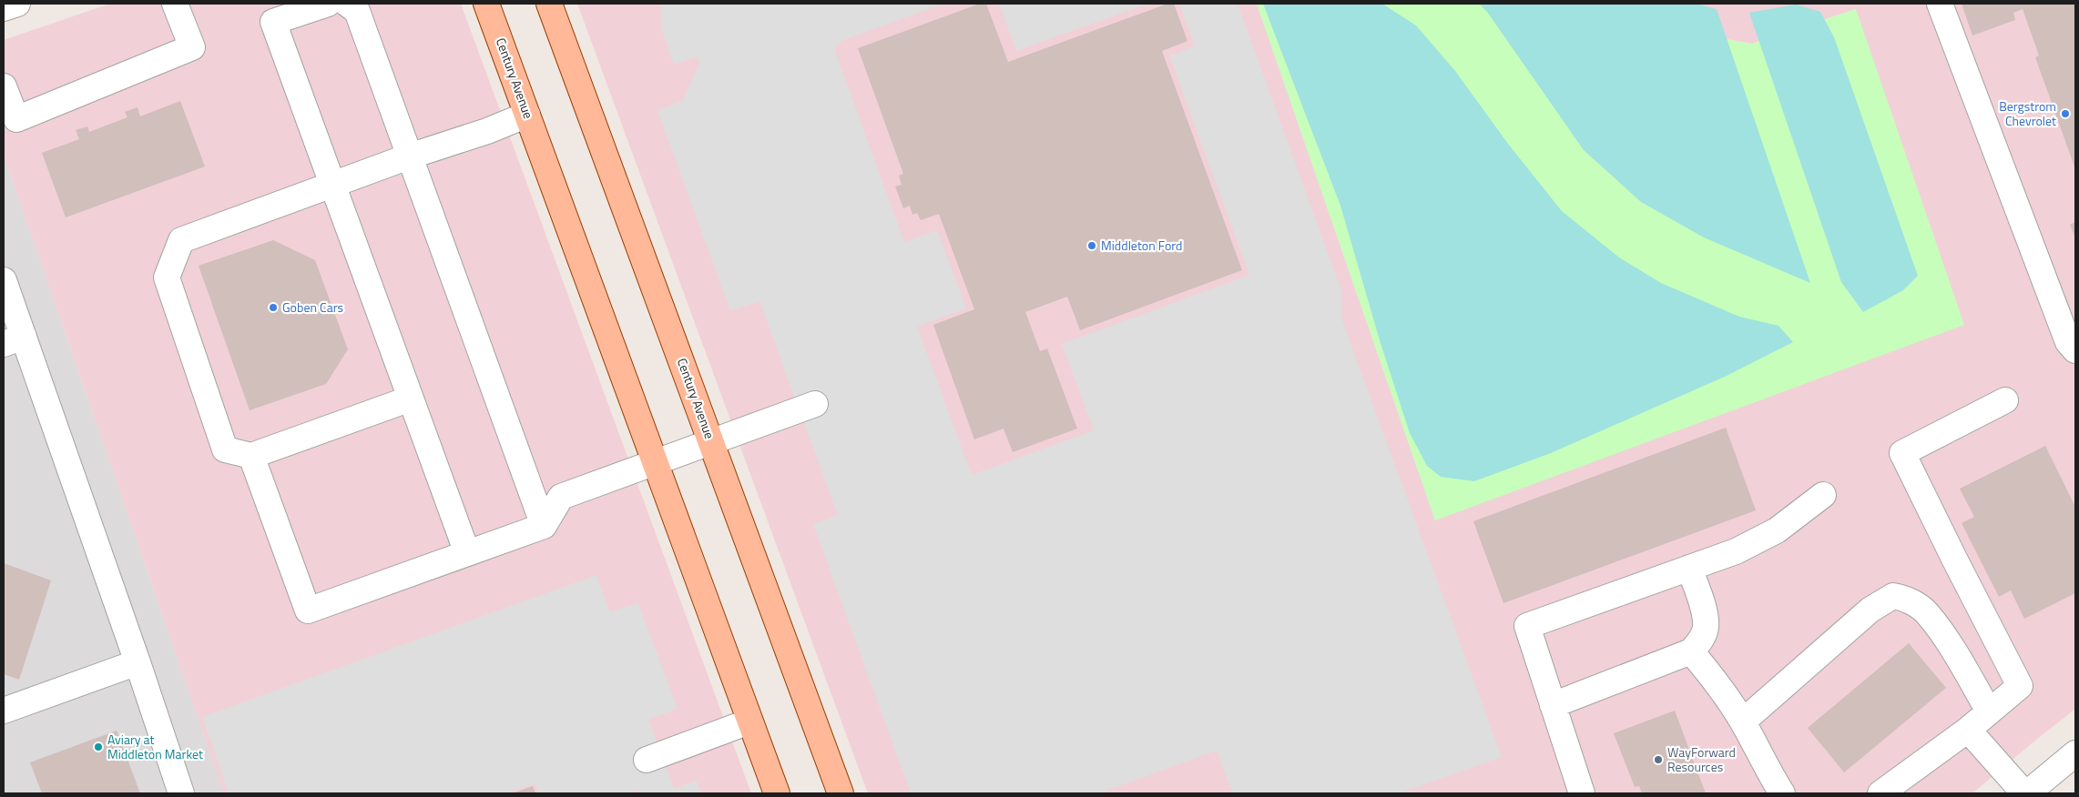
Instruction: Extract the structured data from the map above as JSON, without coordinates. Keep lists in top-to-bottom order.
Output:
{
  "streets": {
    "main road": ["Century Avenue"]
  },
  "places": [
    "Bergstrom Chevrolet",
    "Middleton Ford",
    "Goben Cars",
    "Aviary at Middleton Market",
    "WayForward Resources"
  ]
}
